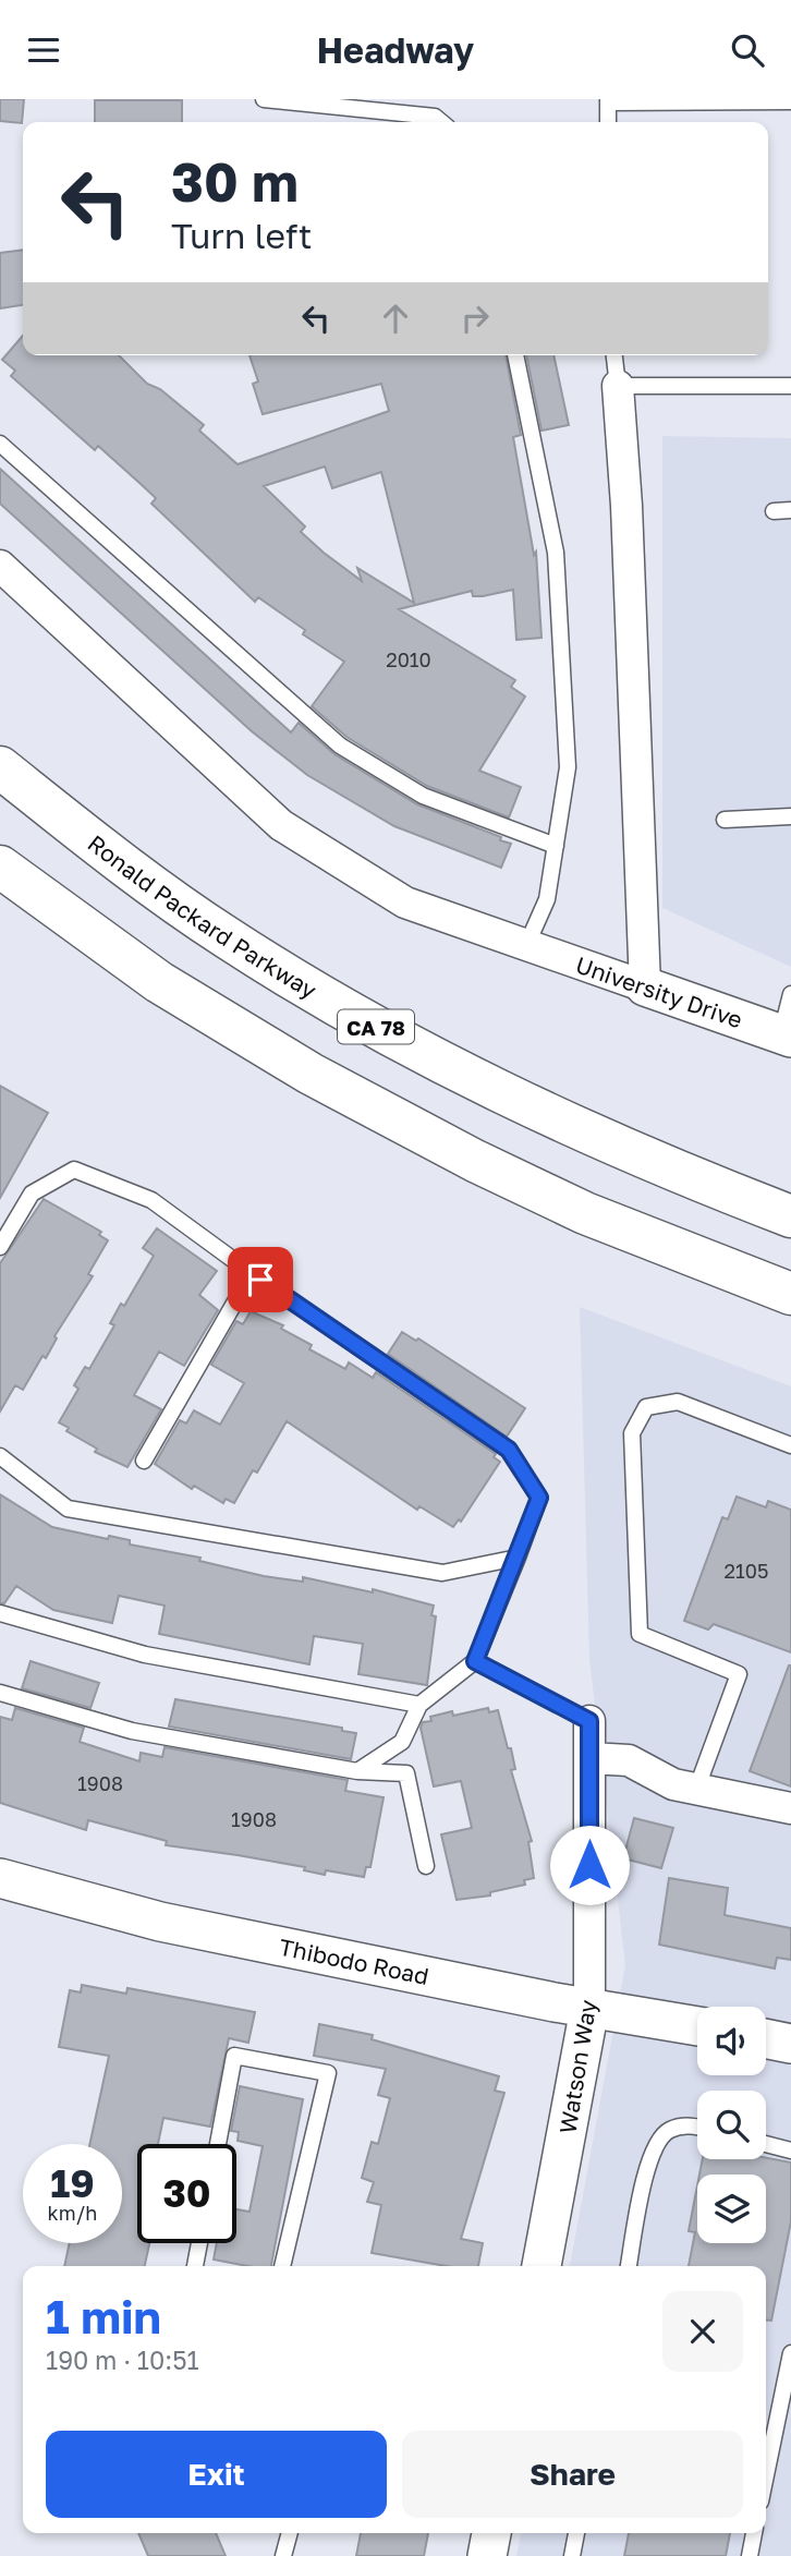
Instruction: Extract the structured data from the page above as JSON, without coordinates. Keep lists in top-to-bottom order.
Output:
{
  "streets": {
    "highway": ["Ronald Packard Parkway", "CA 78"],
    "street": ["University Drive", "Thibodo Road", "Watson Way"]
  },
  "crossings": [
    ["Thibodo Road", "Watson Way"]
  ],
  "house_numbers": [
    "2010",
    "2105",
    "1908",
    "1908"
  ],
  "page": {
    "header": "Headway",
    "turn": ["30 m", "Turn left"],
    "speed": "19 km/h",
    "limit": "30",
    "heading": ["1 min", "190 m · 10:51"],
    "buttons": ["Exit", "Share"]
  }
}
